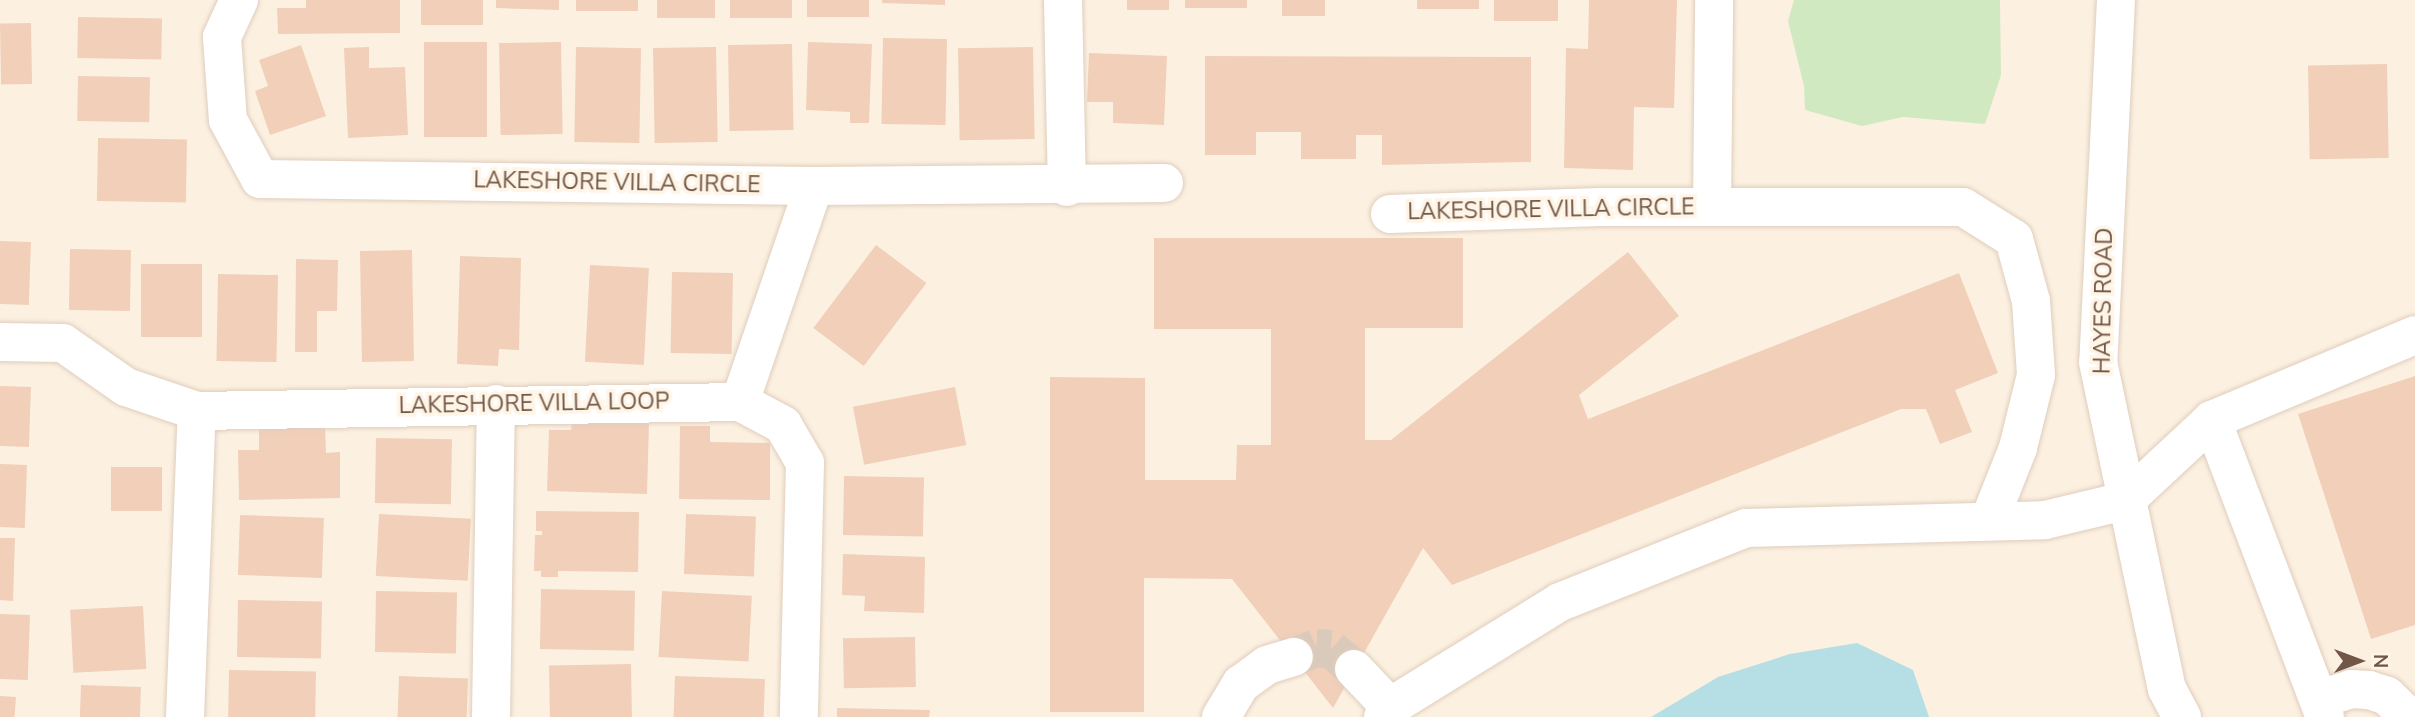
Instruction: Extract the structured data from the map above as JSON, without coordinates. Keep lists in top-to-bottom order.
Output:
{
  "streets": {
    "street": ["LAKESHORE VILLA CIRCLE", "HAYES ROAD", "LAKESHORE VILLA LOOP"]
  },
  "north": "right"
}
